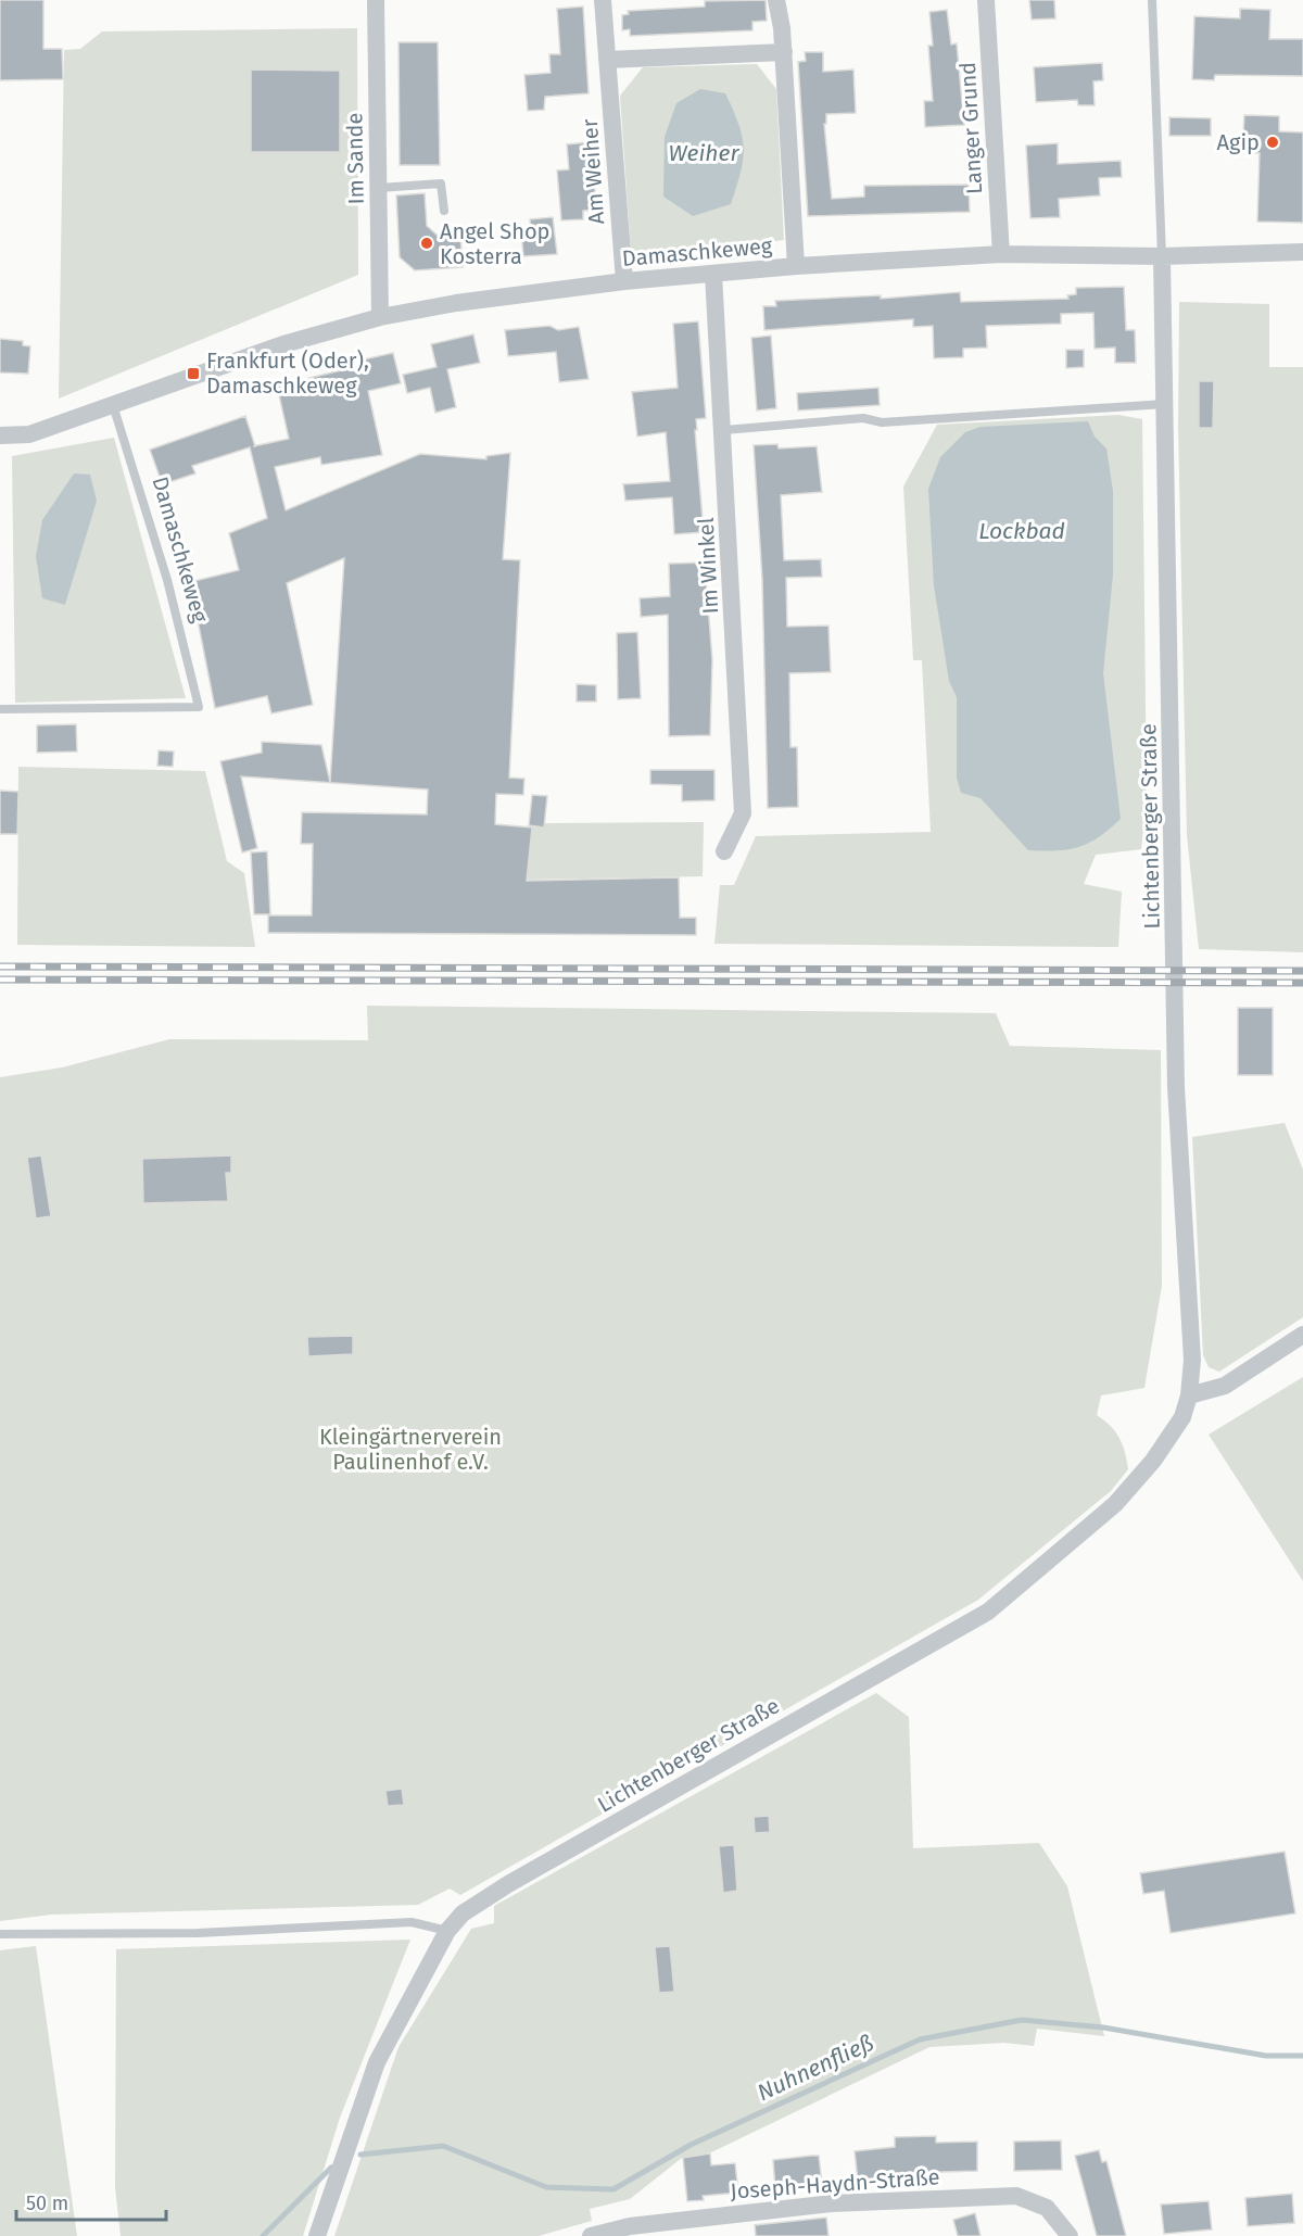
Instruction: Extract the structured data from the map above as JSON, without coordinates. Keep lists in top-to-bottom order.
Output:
{
  "streets": {
    "street": [
      "Langer Grund",
      "Im Sande",
      "Am Weiher",
      "Damaschkeweg",
      "Im Winkel",
      "Lichtenberger Straße",
      "Joseph-Haydn-Straße"
    ]
  },
  "crossings": [
    ["Langer Grund", "Damaschkeweg"],
    ["Im Sande", "Damaschkeweg"],
    ["Am Weiher", "Damaschkeweg"],
    ["Damaschkeweg", "Im Winkel"],
    ["Damaschkeweg", "Lichtenberger Straße"]
  ],
  "water": ["Weiher", "Lockbad", "Nuhnenfließ"],
  "parks": ["Kleingärtnerverein Paulinenhof e.V."],
  "places": {
    "other": ["Agip", "Angel Shop Kosterra"],
    "transit": ["Frankfurt (Oder), Damaschkeweg"]
  },
  "scale_bar": "50 m"
}
